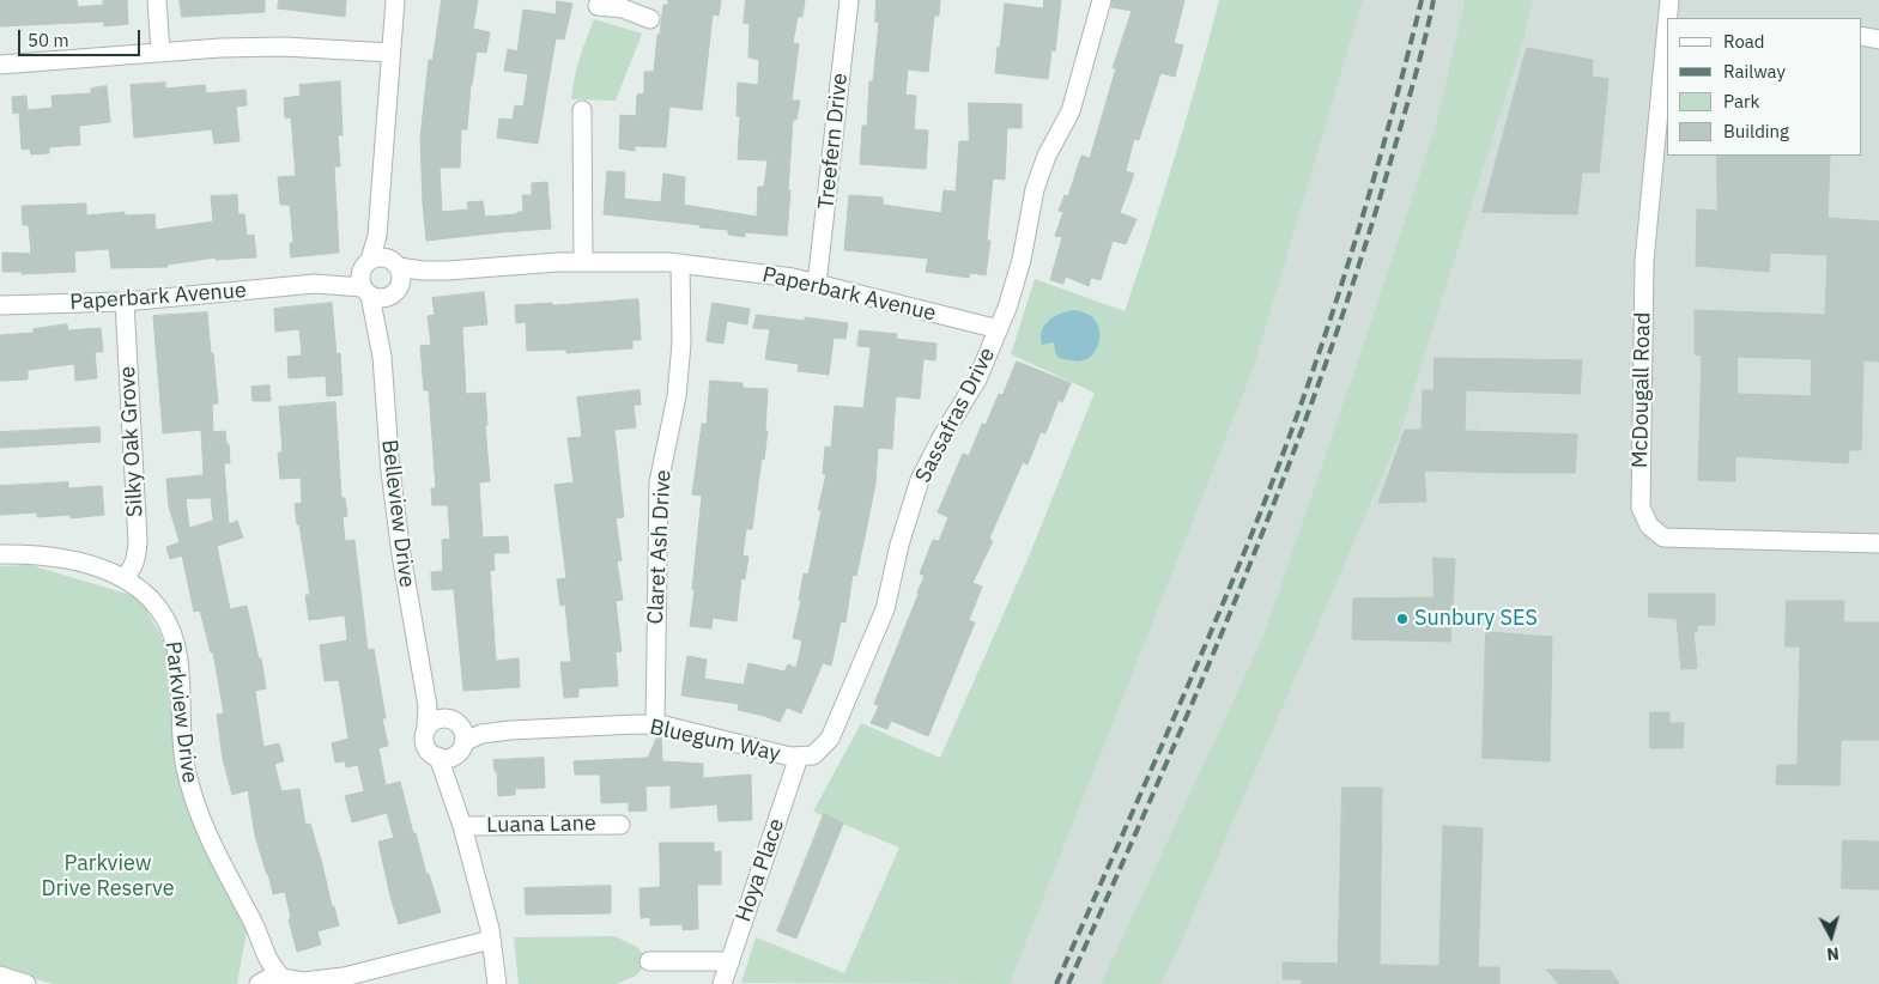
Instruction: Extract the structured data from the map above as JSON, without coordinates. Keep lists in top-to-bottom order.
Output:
{
  "streets": {
    "street": [
      "Treefern Drive",
      "Paperbark Avenue",
      "McDougall Road",
      "Sassafras Drive",
      "Silky Oak Grove",
      "Belleview Drive",
      "Claret Ash Drive",
      "Parkview Drive",
      "Bluegum Way",
      "Luana Lane",
      "Hoya Place"
    ]
  },
  "crossings": [
    ["Treefern Drive", "Paperbark Avenue"],
    ["Paperbark Avenue", "Sassafras Drive"],
    ["Paperbark Avenue", "Silky Oak Grove"],
    ["Paperbark Avenue", "Belleview Drive"],
    ["Paperbark Avenue", "Claret Ash Drive"],
    ["Sassafras Drive", "Bluegum Way"],
    ["Sassafras Drive", "Hoya Place"],
    ["Silky Oak Grove", "Parkview Drive"],
    ["Belleview Drive", "Bluegum Way"],
    ["Claret Ash Drive", "Bluegum Way"],
    ["Bluegum Way", "Hoya Place"]
  ],
  "parks": ["Parkview Drive Reserve"],
  "places": ["Sunbury SES"],
  "legend": [
    "Road",
    "Railway",
    "Park",
    "Building"
  ],
  "scale_bar": "50 m",
  "north": "bottom"
}
